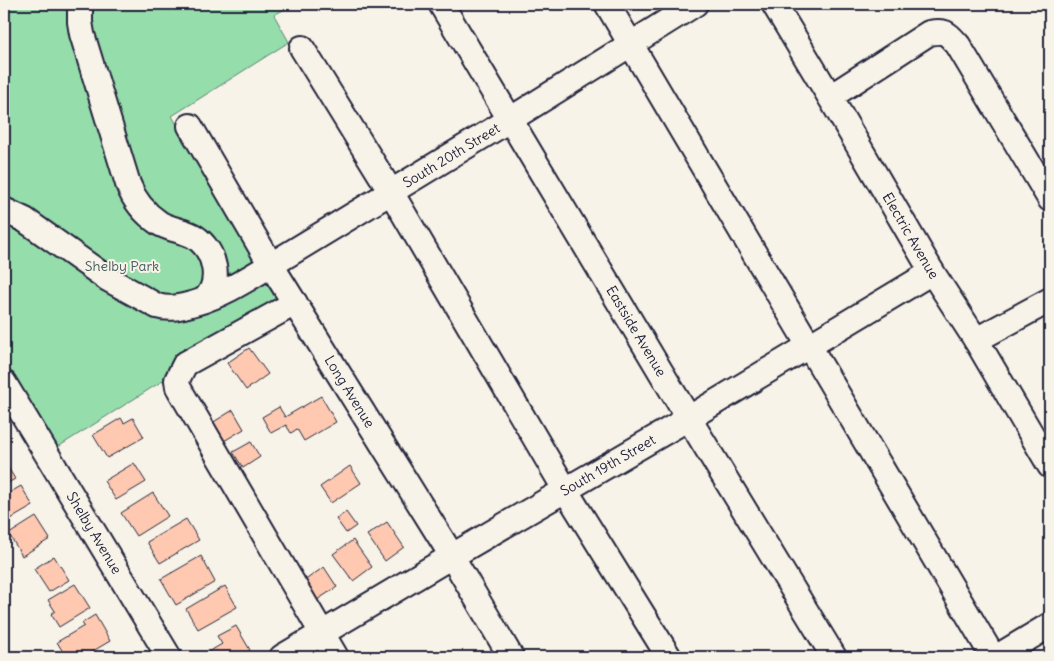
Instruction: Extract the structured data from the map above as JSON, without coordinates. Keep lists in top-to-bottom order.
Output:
{
  "streets": {
    "street": [
      "South 20th Street",
      "Electric Avenue",
      "Eastside Avenue",
      "Long Avenue",
      "South 19th Street",
      "Shelby Avenue"
    ]
  },
  "crossings": [
    ["South 20th Street", "Eastside Avenue"],
    ["South 20th Street", "Long Avenue"],
    ["Electric Avenue", "South 19th Street"],
    ["Eastside Avenue", "South 19th Street"],
    ["Long Avenue", "South 19th Street"]
  ],
  "parks": ["Shelby Park"]
}
